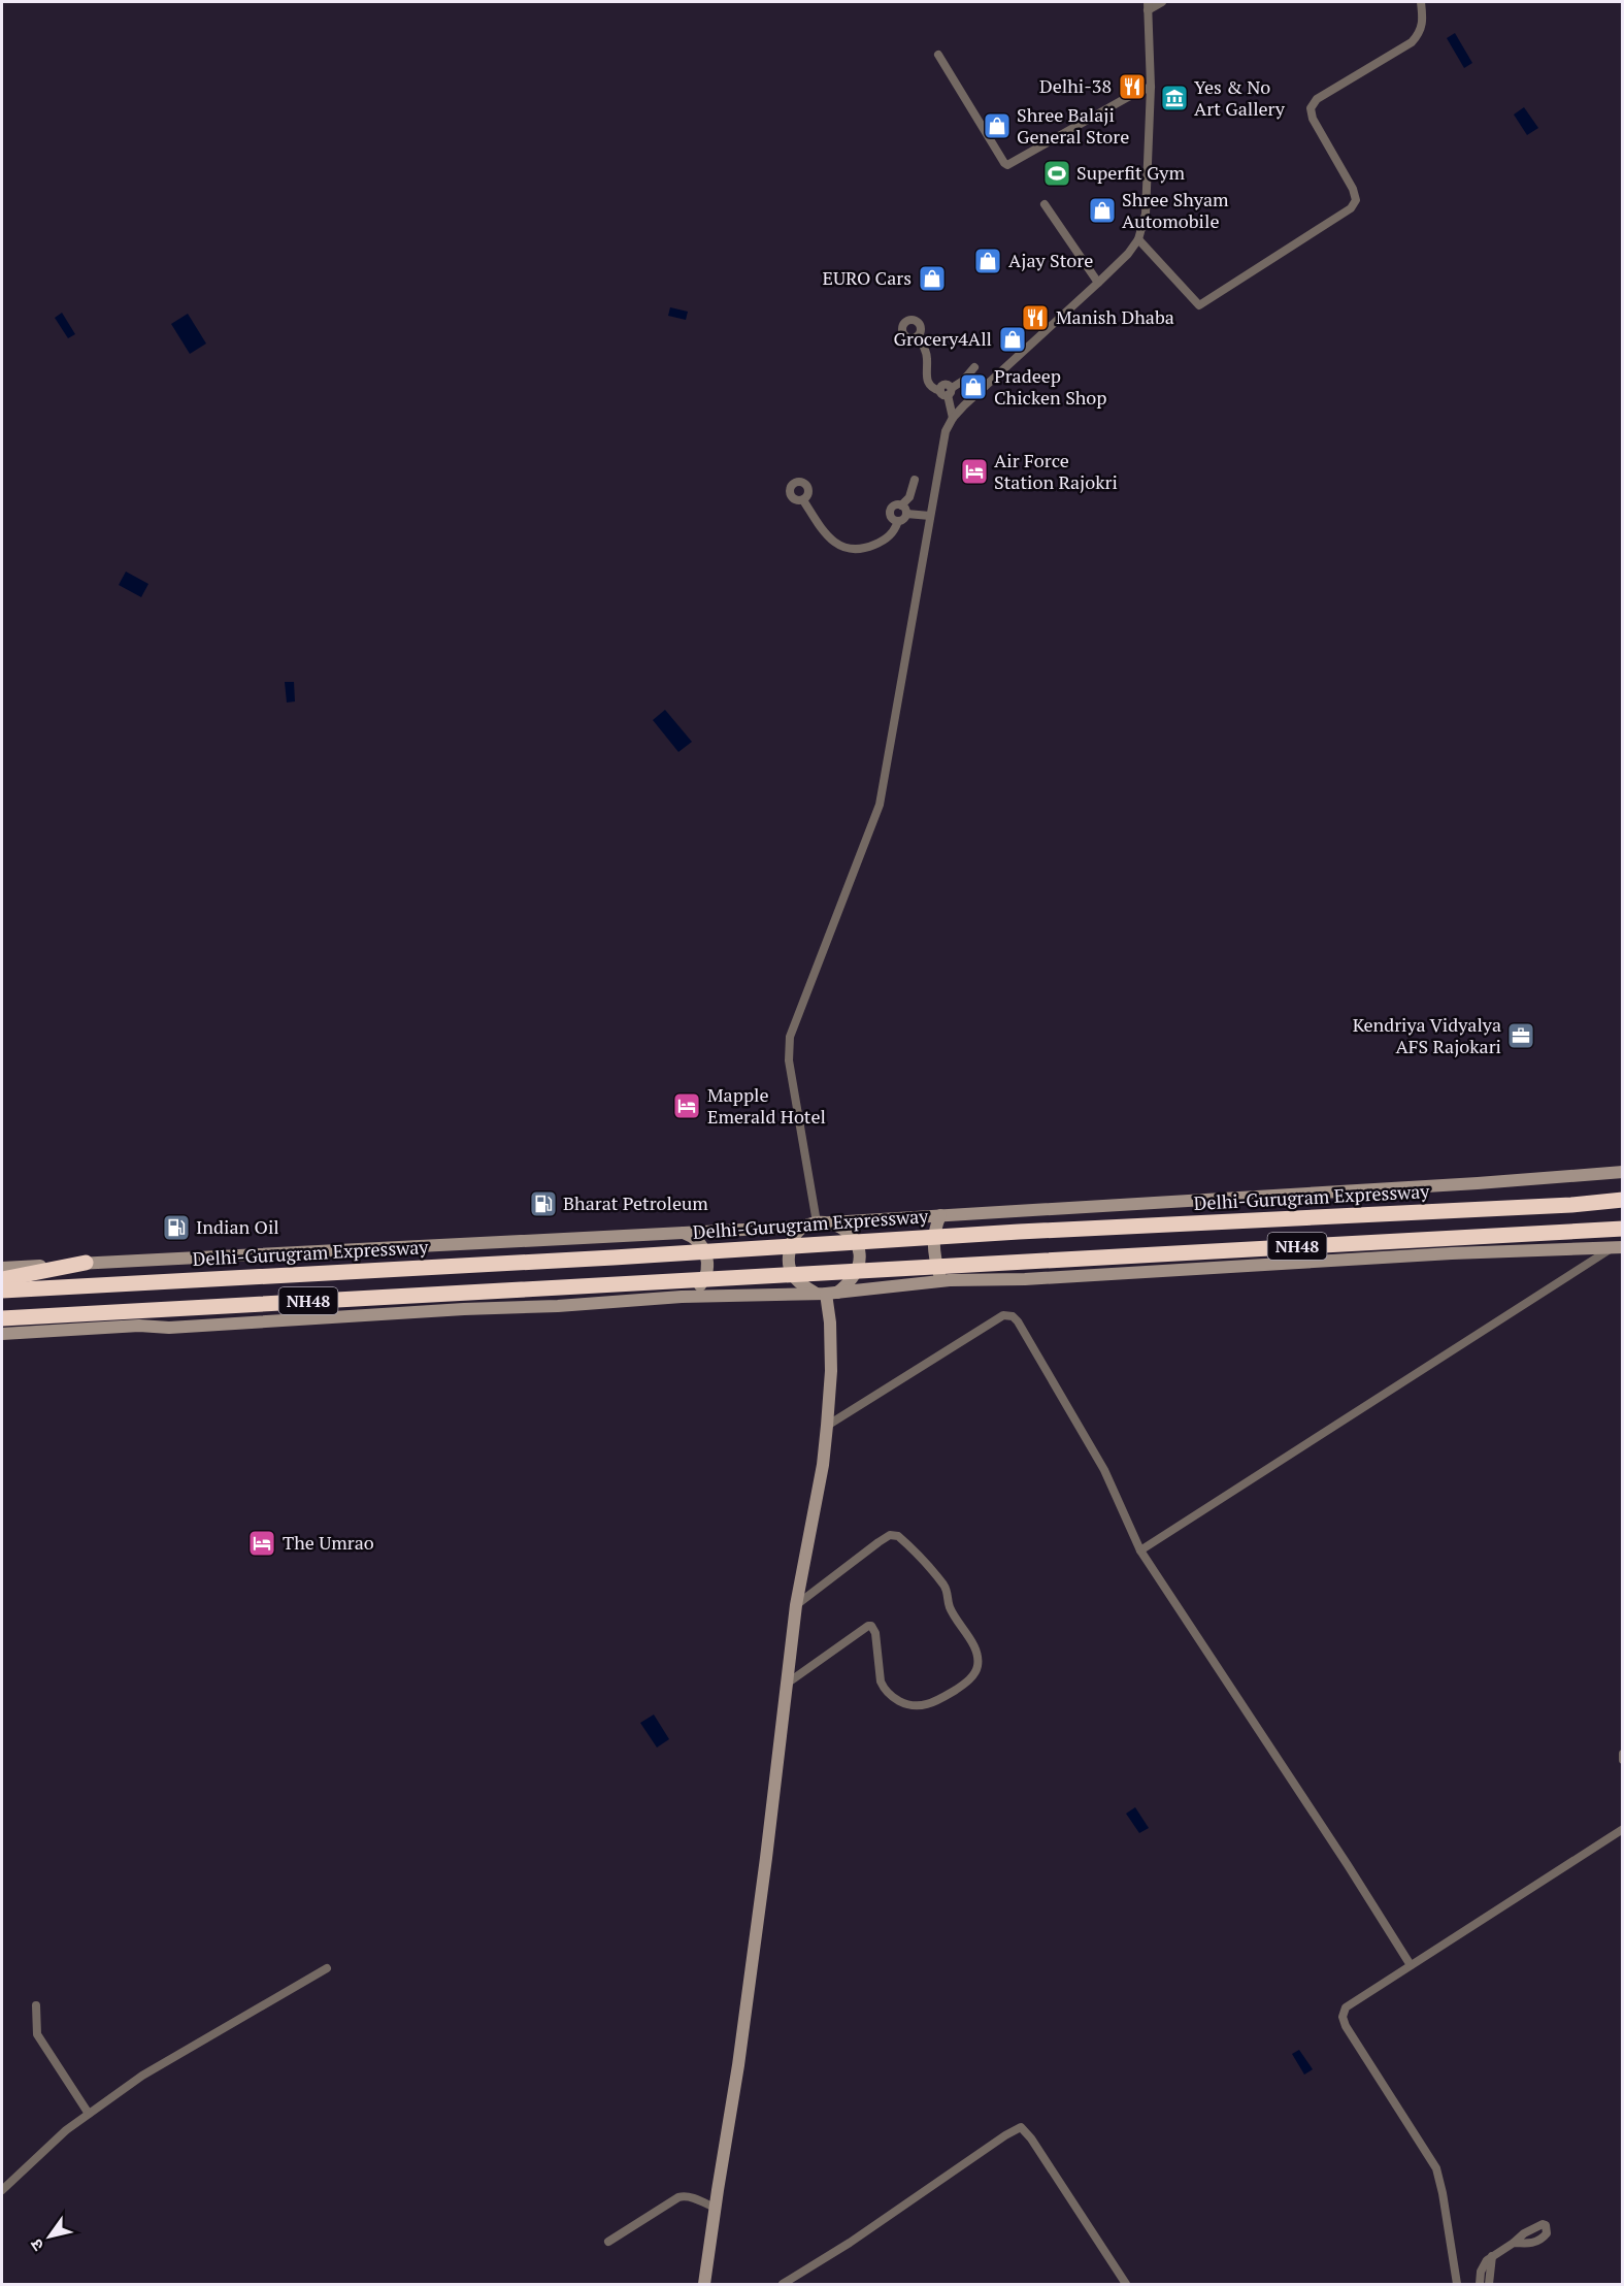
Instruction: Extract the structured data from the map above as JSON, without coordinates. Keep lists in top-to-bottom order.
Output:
{
  "streets": {
    "highway": ["Delhi-Gurugram Expressway", "NH48"]
  },
  "places": {
    "restaurant": ["Delhi-38", "Manish Dhaba"],
    "museum": ["Yes & No Art Gallery"],
    "shop": [
      "Shree Balaji General Store",
      "Shree Shyam Automobile",
      "Ajay Store",
      "EURO Cars",
      "Grocery4All",
      "Pradeep Chicken Shop"
    ],
    "sports": ["Superfit Gym"],
    "hotel": ["Air Force Station Rajokri", "Mapple Emerald Hotel", "The Umrao"],
    "office": ["Kendriya Vidyalya AFS Rajokari"],
    "fuel station": ["Bharat Petroleum", "Indian Oil"]
  },
  "north": "bottom left"
}
